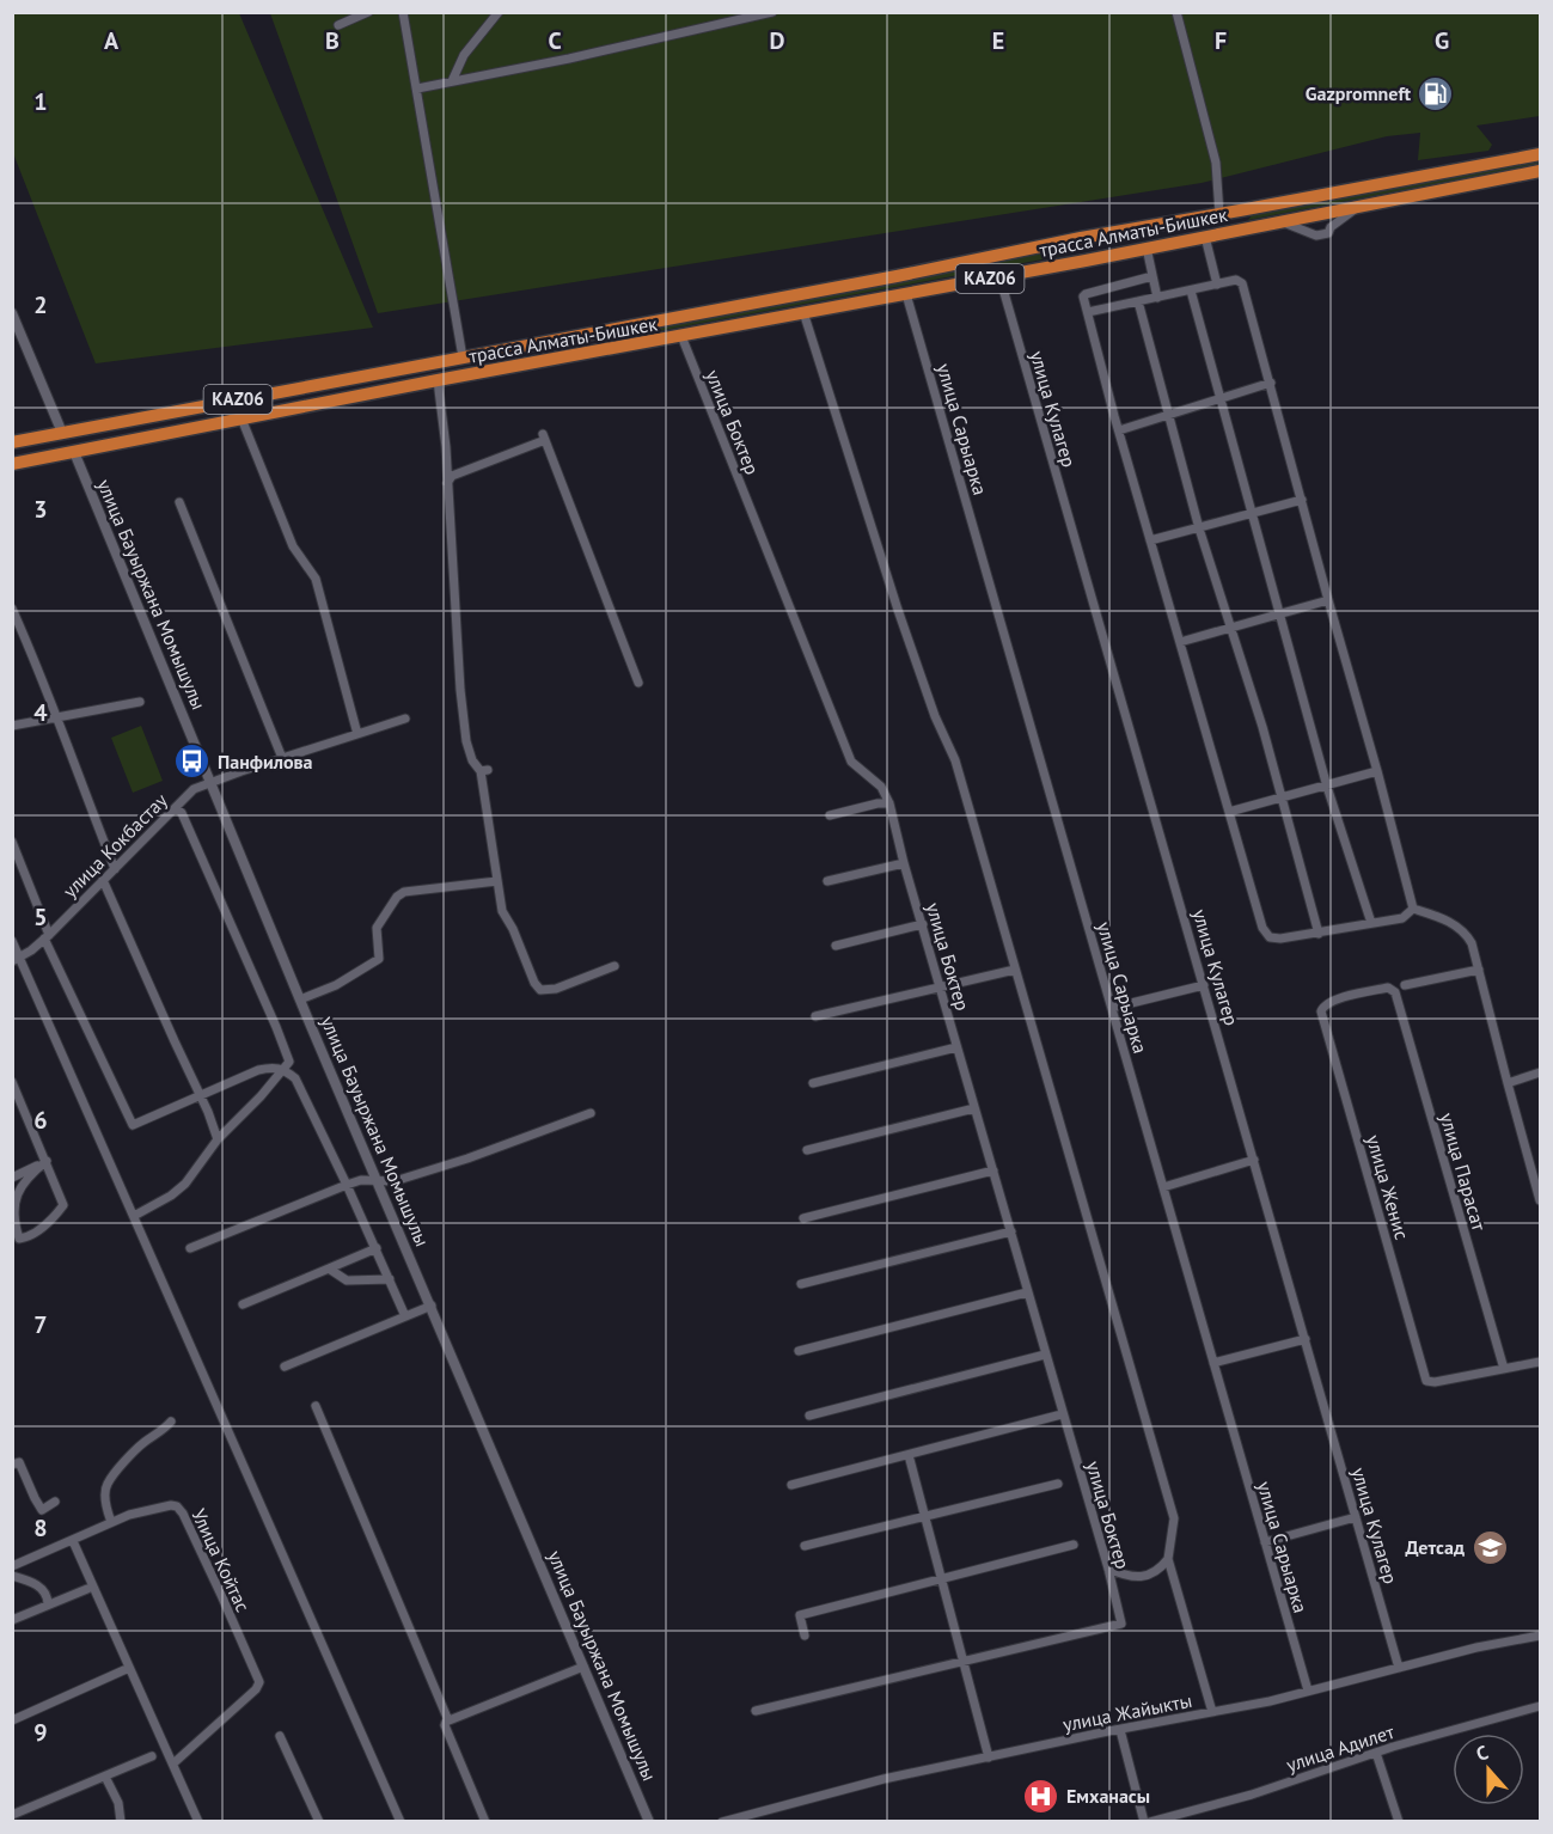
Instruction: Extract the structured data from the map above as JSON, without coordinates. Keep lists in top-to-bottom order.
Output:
{
  "streets": {
    "highway": ["трасса Алматы-Бишкек", "KАZ06"],
    "street": [
      "улица Кулагер",
      "улица Боктер",
      "улица Сарыарка",
      "улица Бауыржана Момышулы",
      "улица Кокбастау",
      "улица Парасат",
      "улица Женис",
      "Улица Койтас",
      "улица Жайыкты",
      "улица Адилет"
    ]
  },
  "crossings": [
    ["трасса Алматы-Бишкек", "KАZ06"],
    ["трасса Алматы-Бишкек", "улица Кулагер"],
    ["трасса Алматы-Бишкек", "улица Боктер"],
    ["трасса Алматы-Бишкек", "улица Сарыарка"],
    ["KАZ06", "улица Бауыржана Момышулы"],
    ["улица Кулагер", "улица Жайыкты"],
    ["улица Сарыарка", "улица Жайыкты"],
    ["улица Бауыржана Момышулы", "улица Кокбастау"],
    ["улица Парасат", "улица Женис"]
  ],
  "places": {
    "fuel station": ["Gazpromneft"],
    "bus stop": ["Панфилова"],
    "school or university": ["Детсад"],
    "hospital": ["Емханасы"]
  },
  "north": "top",
  "grid": {
    "columns": [
      "A",
      "B",
      "C",
      "D",
      "E",
      "F",
      "G"
    ],
    "rows": [
      "1",
      "2",
      "3",
      "4",
      "5",
      "6",
      "7",
      "8",
      "9"
    ]
  }
}
